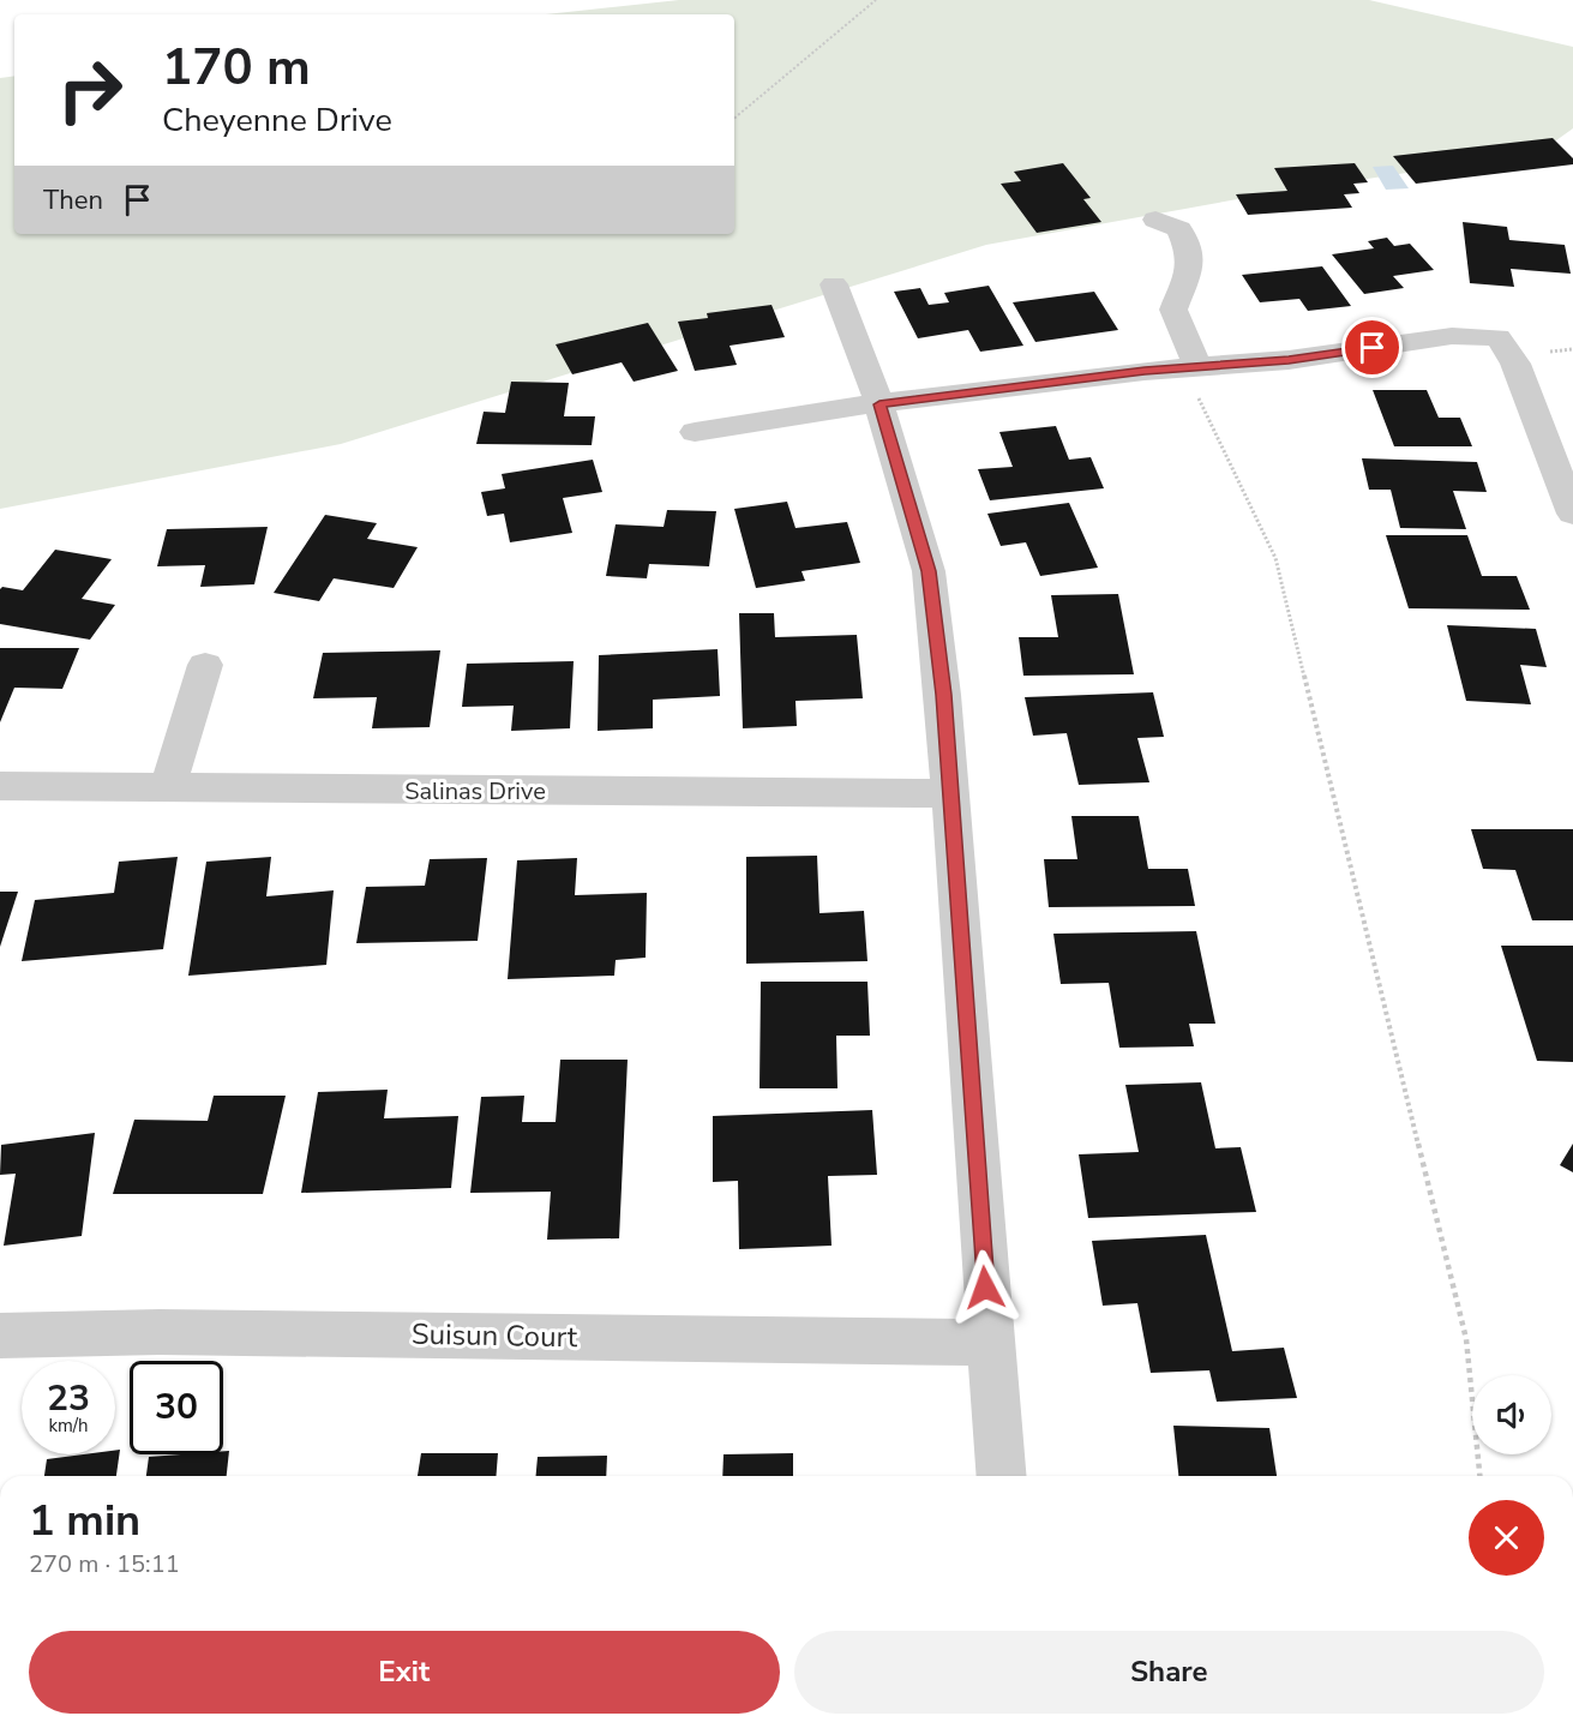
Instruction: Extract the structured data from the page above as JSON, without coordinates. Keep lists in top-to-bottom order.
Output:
{
  "streets": {
    "street": ["Salinas Drive", "Suisun Court"]
  },
  "page": {
    "turn": ["170 m", "Cheyenne Drive"],
    "then": "Then",
    "speed": "23 km/h",
    "limit": "30",
    "heading": ["1 min", "270 m · 15:11"],
    "buttons": ["Exit", "Share"]
  }
}
